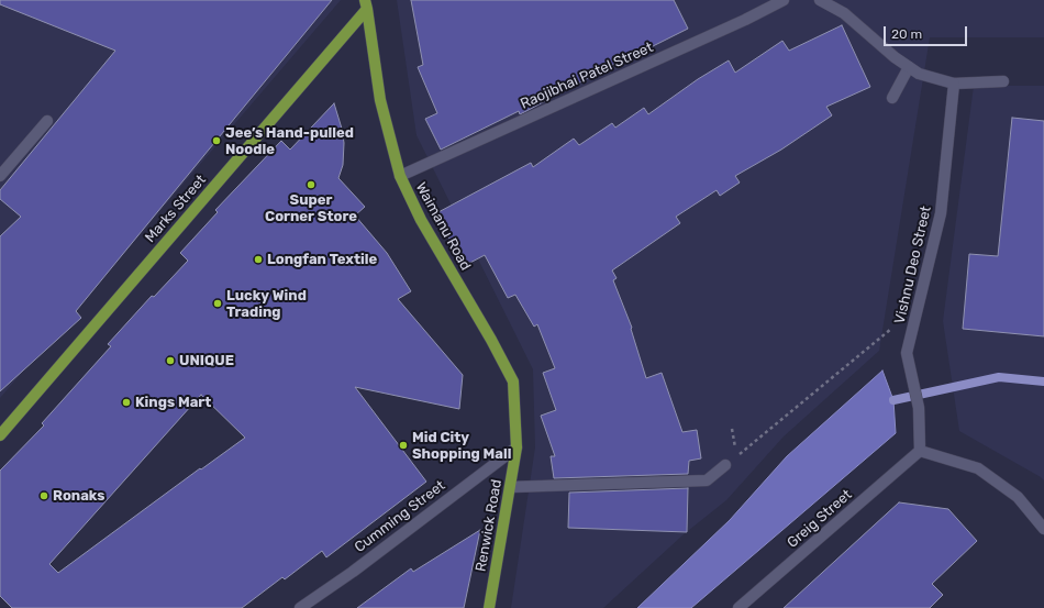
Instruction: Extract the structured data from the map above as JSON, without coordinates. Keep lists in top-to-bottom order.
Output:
{
  "streets": {
    "main road": ["Marks Street", "Waimanu Road", "Renwick Road"],
    "street": [
      "Raojibhai Patel Street",
      "Vishnu Deo Street",
      "Cumming Street",
      "Greig Street"
    ]
  },
  "crossings": [
    ["Raojibhai Patel Street", "Waimanu Road"],
    ["Marks Street", "Waimanu Road"],
    ["Waimanu Road", "Cumming Street"],
    ["Waimanu Road", "Renwick Road"],
    ["Vishnu Deo Street", "Greig Street"],
    ["Cumming Street", "Renwick Road"]
  ],
  "places": [
    "Jee’s Hand-pulled Noodle",
    "Super Corner Store",
    "Longfan Textile",
    "Lucky Wind Trading",
    "UNIQUE",
    "Kings Mart",
    "Mid City Shopping Mall",
    "Ronaks"
  ],
  "scale_bar": "20 m"
}
